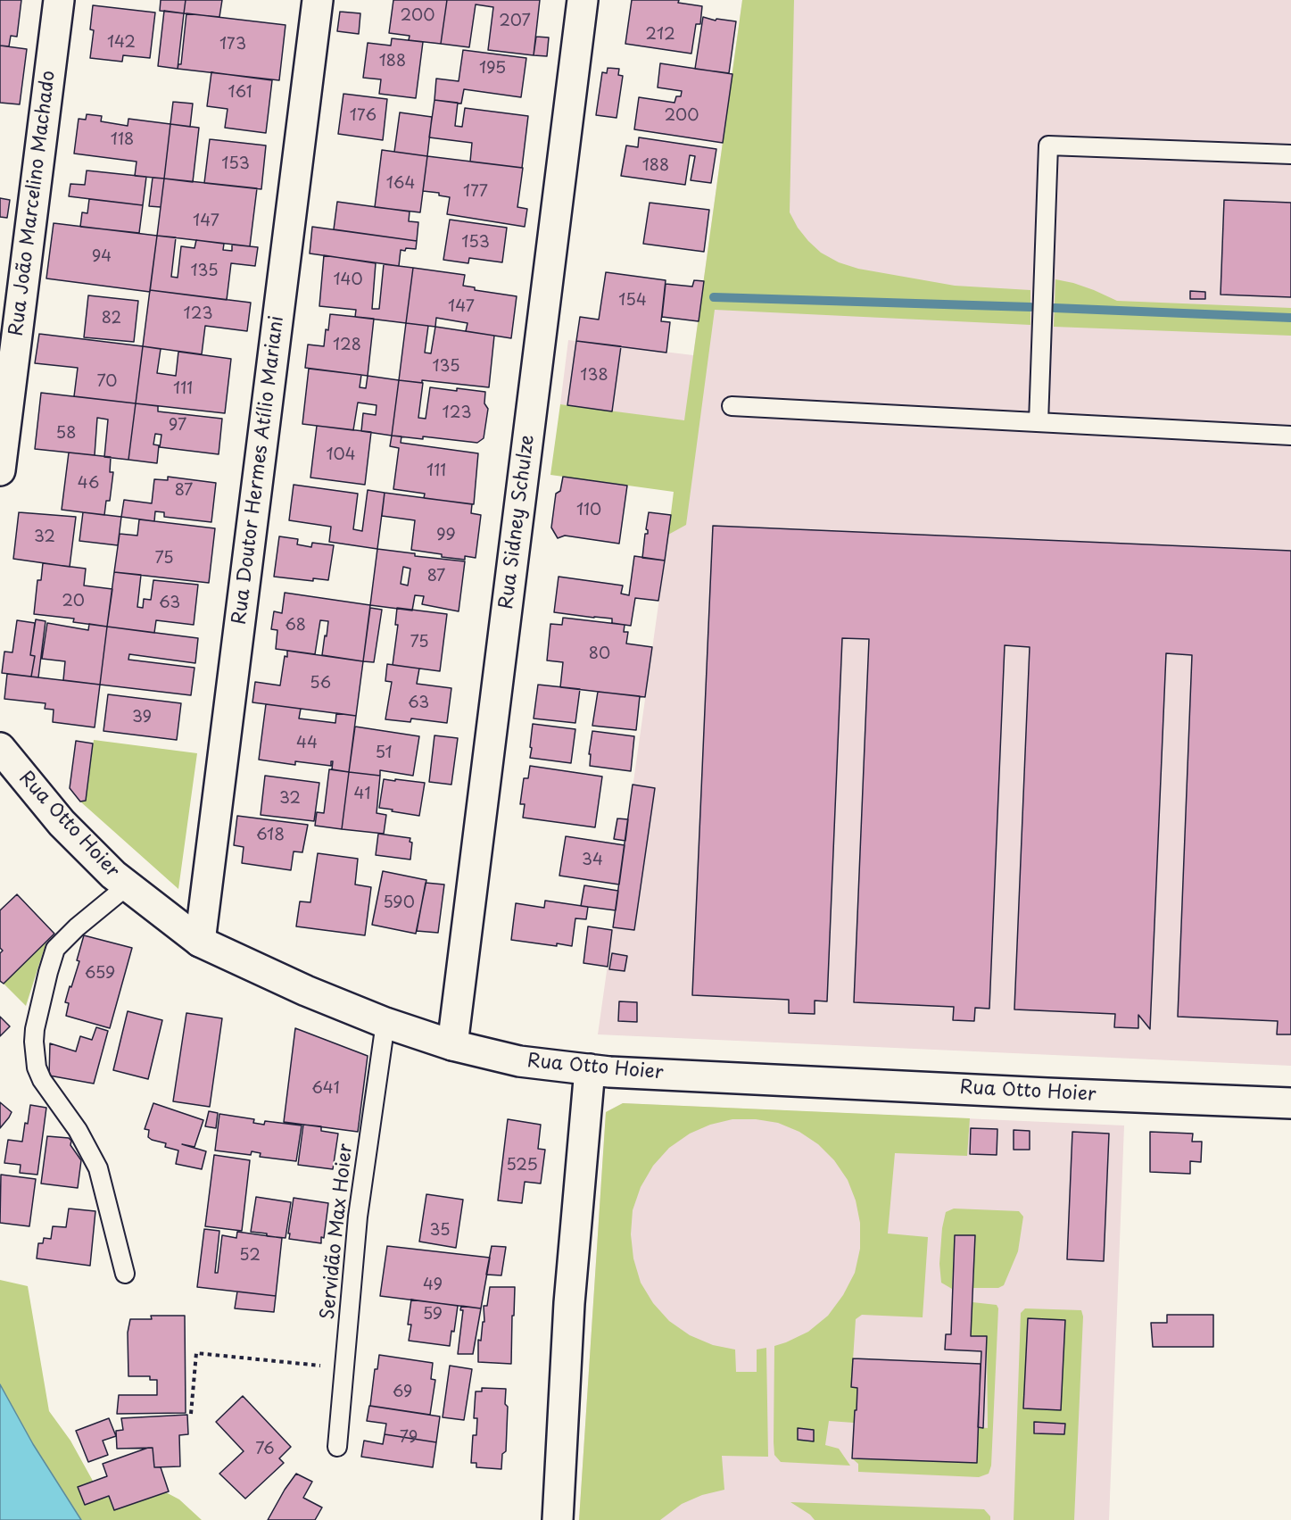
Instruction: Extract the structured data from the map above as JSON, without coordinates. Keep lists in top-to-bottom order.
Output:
{
  "streets": {
    "street": [
      "Rua João Marcelino Machado",
      "Rua Doutor Hermes Atílio Mariani",
      "Rua Sidney Schulze",
      "Rua Otto Hoier"
    ],
    "lane": ["Servidão Max Hoier"]
  },
  "crossings": [
    ["Rua Doutor Hermes Atílio Mariani", "Rua Otto Hoier"],
    ["Rua Sidney Schulze", "Rua Otto Hoier"],
    ["Rua Otto Hoier", "Servidão Max Hoier"]
  ],
  "house_numbers": [
    "200",
    "207",
    "212",
    "142",
    "173",
    "188",
    "195",
    "161",
    "176",
    "200",
    "118",
    "153",
    "188",
    "164",
    "177",
    "147",
    "153",
    "94",
    "135",
    "140",
    "154",
    "147",
    "123",
    "82",
    "128",
    "135",
    "138",
    "70",
    "111",
    "123",
    "97",
    "58",
    "104",
    "111",
    "46",
    "87",
    "110",
    "99",
    "32",
    "75",
    "87",
    "20",
    "63",
    "68",
    "75",
    "80",
    "56",
    "63",
    "39",
    "44",
    "51",
    "41",
    "32",
    "618",
    "34",
    "590",
    "659",
    "641",
    "525",
    "35",
    "52",
    "49",
    "59",
    "69",
    "79",
    "76"
  ]
}
